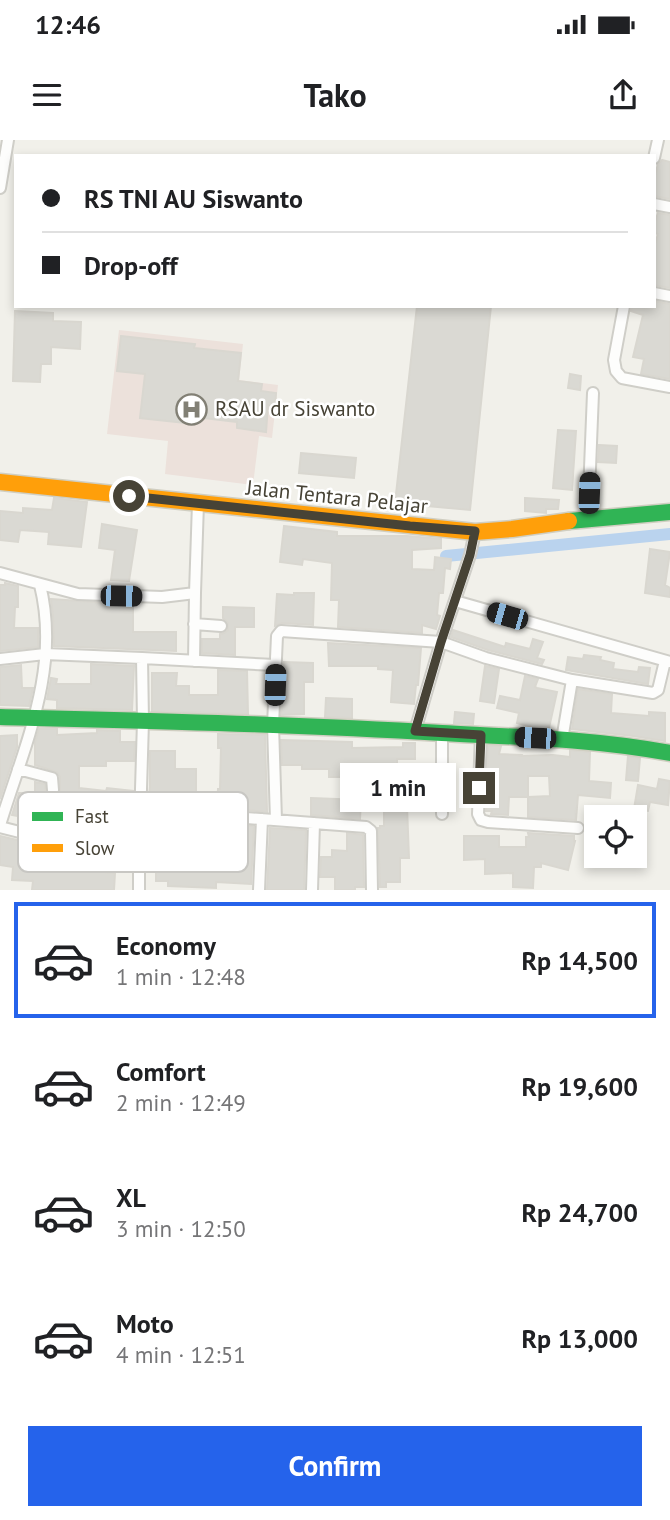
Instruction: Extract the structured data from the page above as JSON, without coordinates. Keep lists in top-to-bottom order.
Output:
{
  "streets": {
    "street": ["Jalan Tentara Pelajar"]
  },
  "places": {
    "hospital": ["RSAU dr Siswanto"]
  },
  "legend": ["Fast", "Slow"],
  "page": {
    "status": "12:46",
    "header": "Tako",
    "banner": ["RS TNI AU Siswanto", "Drop-off"],
    "bubble": "1 min",
    "list": [
      {
        "name": "Economy",
        "note": "1 min · 12:48",
        "value": "Rp 14,500"
      },
      {
        "name": "Comfort",
        "note": "2 min · 12:49",
        "value": "Rp 19,600"
      },
      {
        "name": "XL",
        "note": "3 min · 12:50",
        "value": "Rp 24,700"
      },
      {
        "name": "Moto",
        "note": "4 min · 12:51",
        "value": "Rp 13,000"
      }
    ],
    "buttons": "Confirm"
  }
}
